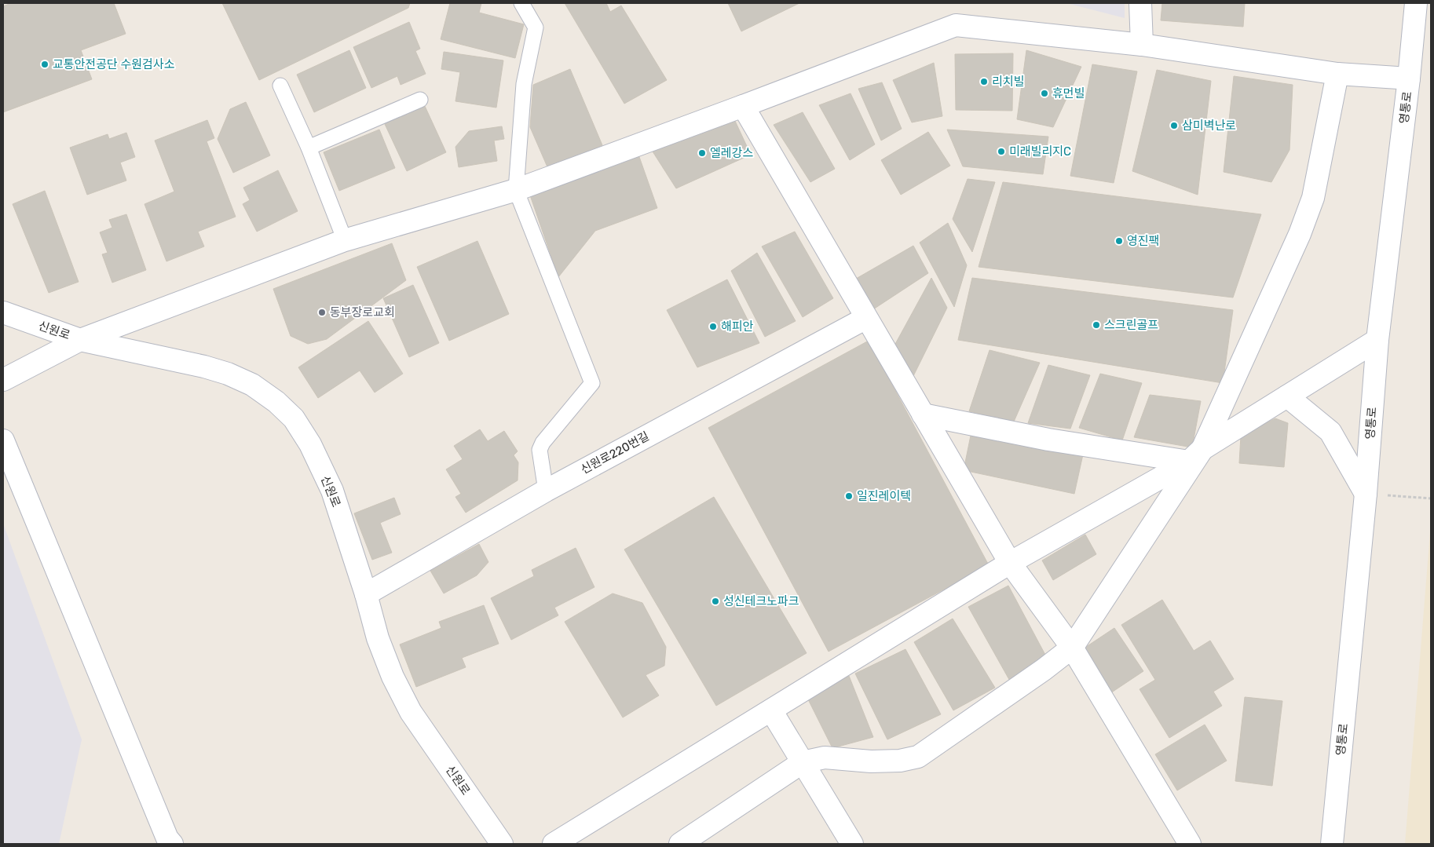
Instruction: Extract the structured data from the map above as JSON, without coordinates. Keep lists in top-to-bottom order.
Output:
{
  "streets": {
    "street": ["영통로", "신원로", "신원로220번길"]
  },
  "crossings": [
    ["신원로", "신원로220번길"]
  ],
  "places": [
    "교통안전공단 수원검사소",
    "리치빌",
    "휴먼빌",
    "삼미벽난로",
    "미래빌리지C",
    "엘레강스",
    "영진팩",
    "동부장로교회",
    "스크린골프",
    "해피안",
    "일진레이텍",
    "성신테크노파크"
  ]
}
